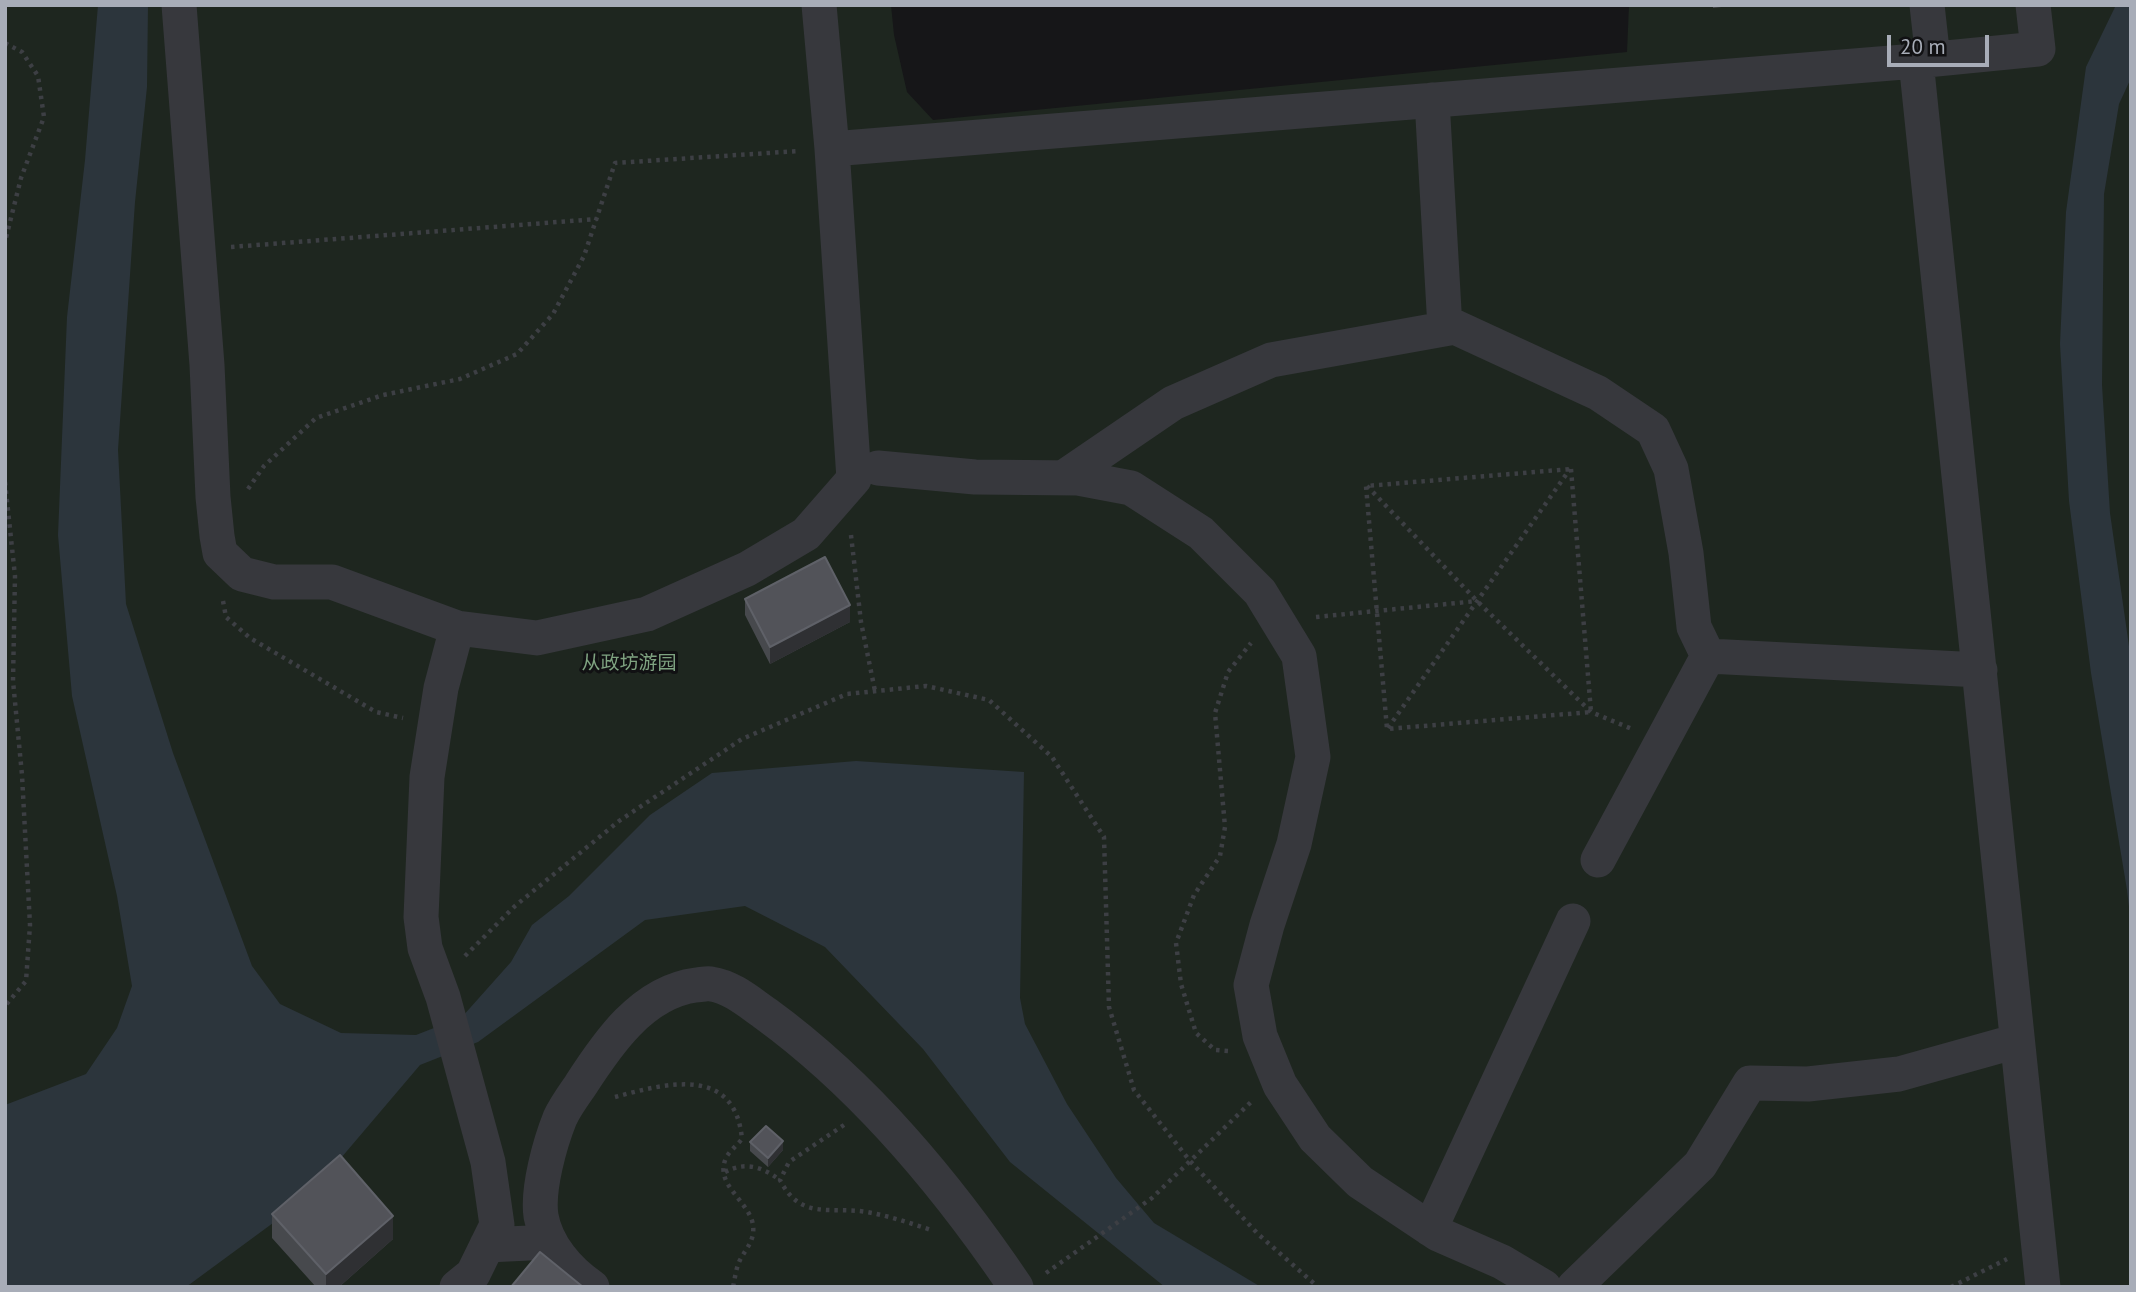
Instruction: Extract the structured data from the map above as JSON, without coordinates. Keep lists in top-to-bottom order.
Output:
{
  "parks": ["从政坊游园"],
  "scale_bar": "20 m"
}
